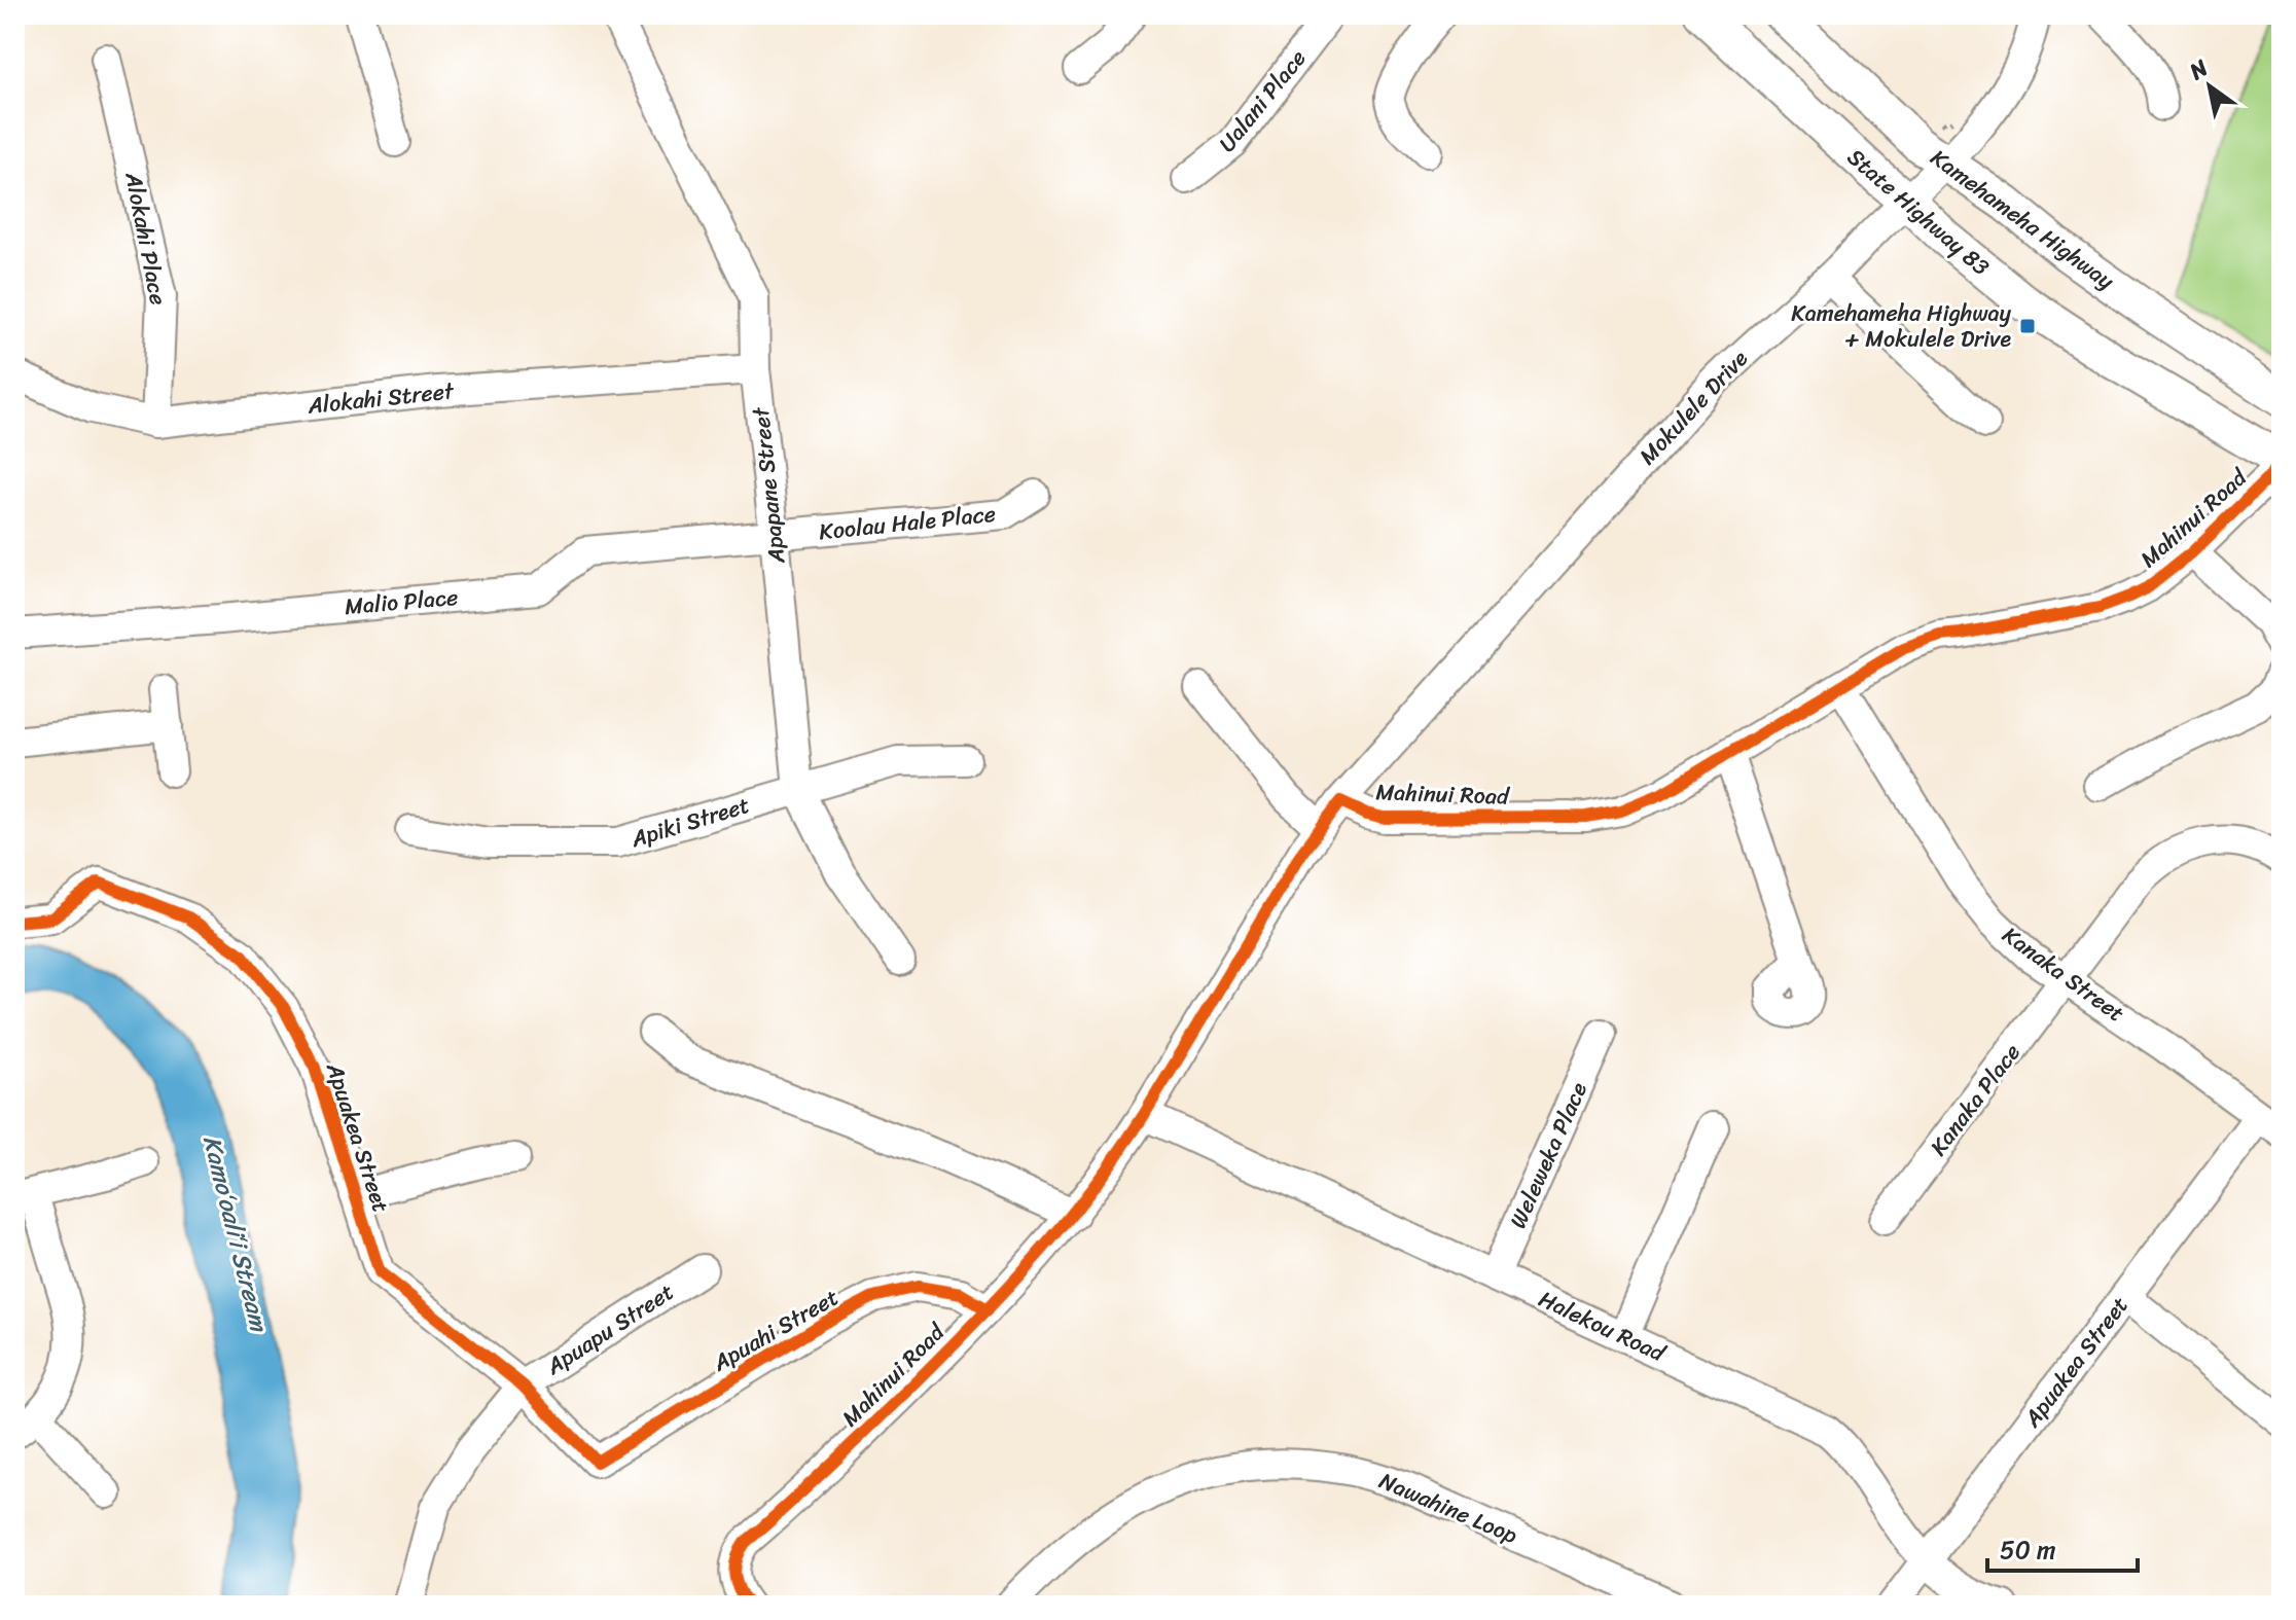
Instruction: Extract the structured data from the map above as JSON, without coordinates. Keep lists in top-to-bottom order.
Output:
{
  "streets": {
    "main road": ["State Highway 83", "Kamehameha Highway"],
    "street": [
      "Ualani Place",
      "Alokahi Place",
      "Alokahi Street",
      "Mokulele Drive",
      "Apapane Street",
      "Mahinui Road",
      "Koolau Hale Place",
      "Malio Place",
      "Apiki Street",
      "Kanaka Street",
      "Kanaka Place",
      "Apuakea Street",
      "Weleweka Place",
      "Halekou Road",
      "Apuapu Street",
      "Apuahi Street",
      "Nawahine Loop"
    ]
  },
  "crossings": [
    ["State Highway 83", "Mokulele Drive"],
    ["State Highway 83", "Mahinui Road"],
    ["Kamehameha Highway", "Mokulele Drive"],
    ["Alokahi Place", "Alokahi Street"],
    ["Alokahi Street", "Apapane Street"],
    ["Mokulele Drive", "Mahinui Road"],
    ["Apapane Street", "Koolau Hale Place"],
    ["Apapane Street", "Malio Place"],
    ["Apapane Street", "Apiki Street"],
    ["Mahinui Road", "Kanaka Street"],
    ["Mahinui Road", "Halekou Road"],
    ["Mahinui Road", "Apuahi Street"],
    ["Koolau Hale Place", "Malio Place"],
    ["Kanaka Street", "Kanaka Place"],
    ["Kanaka Street", "Apuakea Street"],
    ["Apuakea Street", "Halekou Road"],
    ["Apuakea Street", "Apuapu Street"],
    ["Apuakea Street", "Apuahi Street"],
    ["Weleweka Place", "Halekou Road"]
  ],
  "water": ["Kamoʻoaliʻi Stream"],
  "places": {
    "transit": ["Kamehameha Highway + Mokulele Drive"]
  },
  "scale_bar": "50 m",
  "north": "top left"
}
